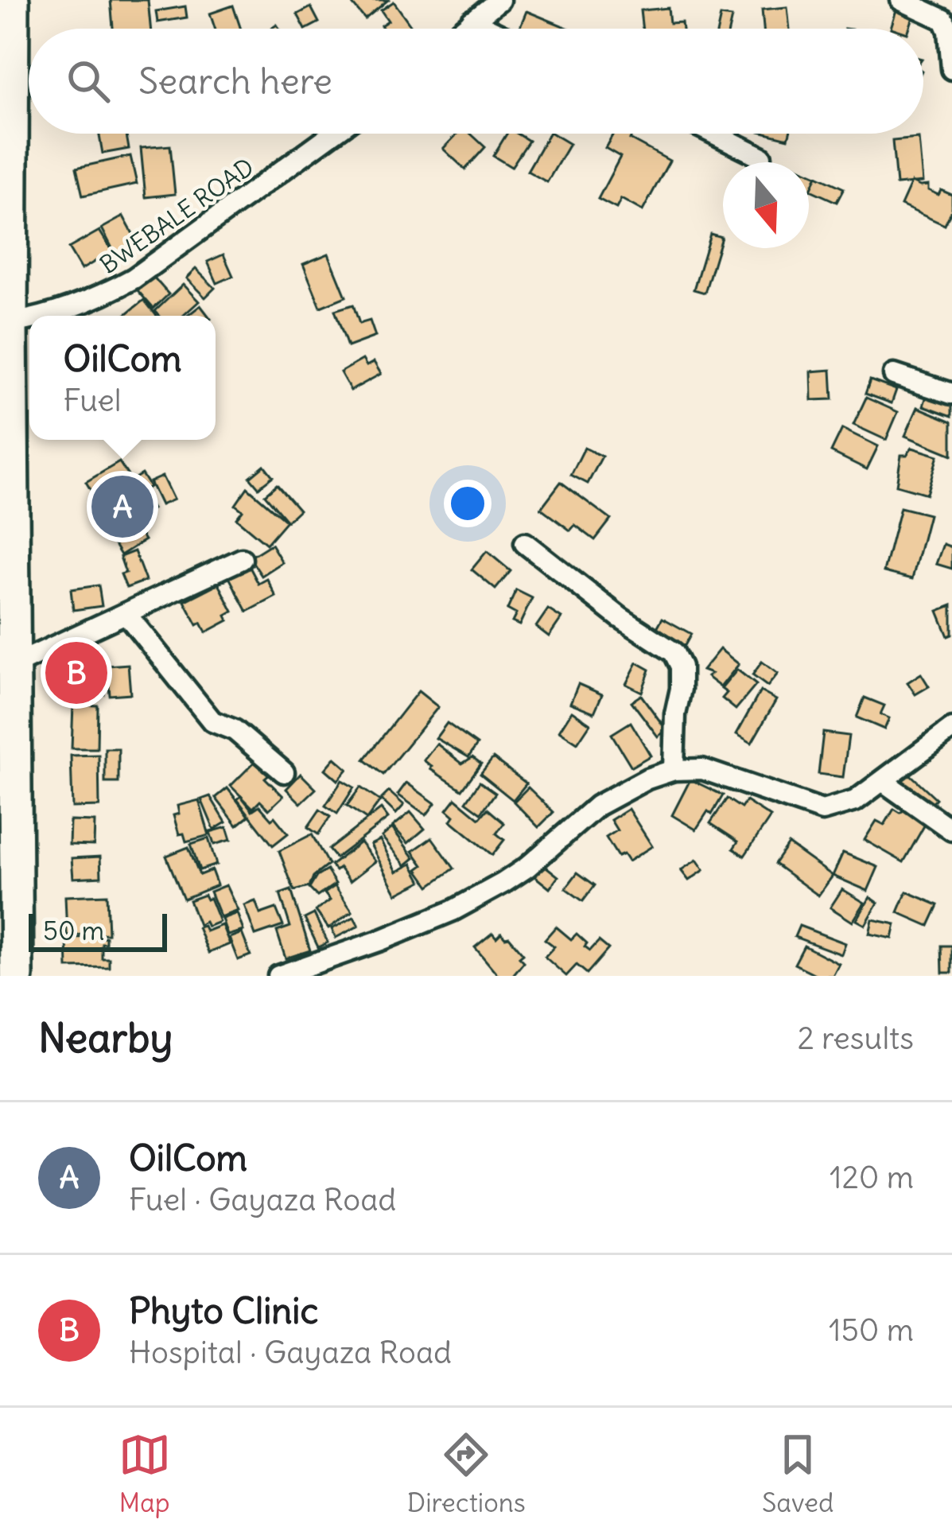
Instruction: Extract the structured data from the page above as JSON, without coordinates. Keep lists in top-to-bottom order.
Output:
{
  "streets": {
    "street": ["BWEBALE ROAD"]
  },
  "scale_bar": "50 m",
  "north": "bottom",
  "page": {
    "search": "Search here",
    "popup": ["OilCom", "Fuel"],
    "pins": ["A", "B"],
    "scale": "50 m",
    "heading": ["Nearby", "2 results"],
    "list": [
      {
        "mark": "A",
        "name": "OilCom",
        "note": "Fuel · Gayaza Road",
        "value": "120 m"
      },
      {
        "mark": "B",
        "name": "Phyto Clinic",
        "note": "Hospital · Gayaza Road",
        "value": "150 m"
      }
    ],
    "nav": ["Map", "Directions", "Saved"]
  }
}
